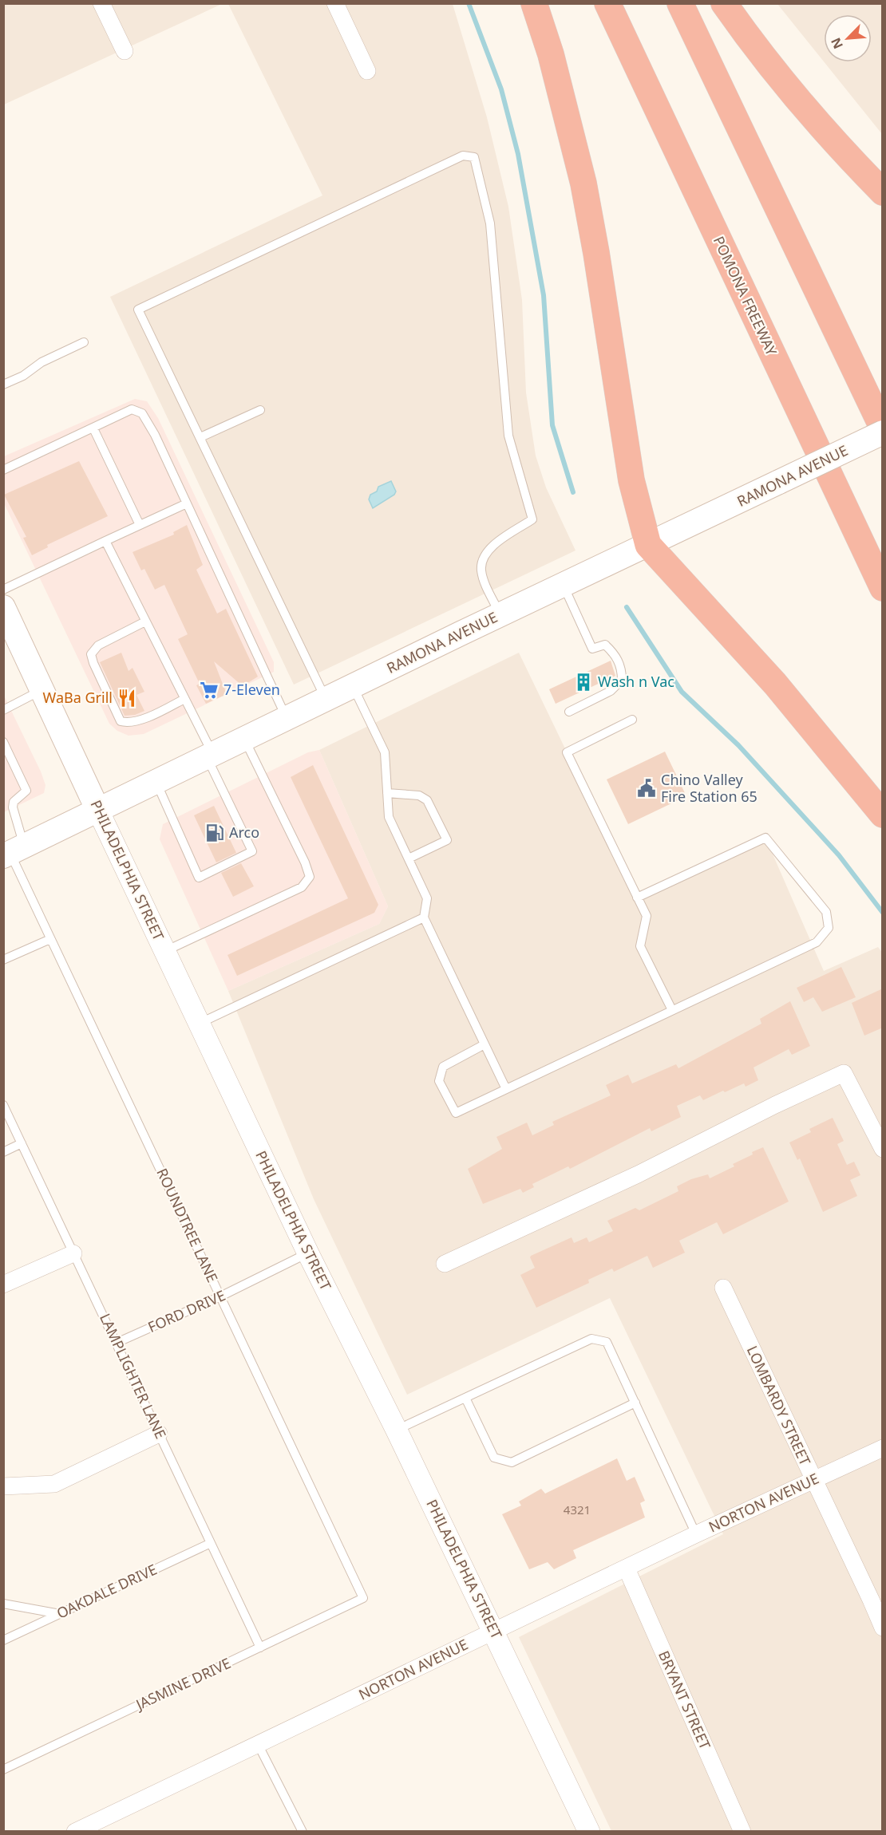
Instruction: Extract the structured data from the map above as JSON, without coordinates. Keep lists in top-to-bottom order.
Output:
{
  "streets": {
    "highway": ["POMONA FREEWAY"],
    "main road": ["RAMONA AVENUE", "PHILADELPHIA STREET"],
    "street": ["LOMBARDY STREET", "NORTON AVENUE", "BRYANT STREET"],
    "lane": [
      "ROUNDTREE LANE",
      "FORD DRIVE",
      "LAMPLIGHTER LANE",
      "OAKDALE DRIVE",
      "JASMINE DRIVE"
    ]
  },
  "crossings": [
    ["RAMONA AVENUE", "PHILADELPHIA STREET"],
    ["RAMONA AVENUE", "ROUNDTREE LANE"],
    ["PHILADELPHIA STREET", "FORD DRIVE"],
    ["PHILADELPHIA STREET", "NORTON AVENUE"],
    ["ROUNDTREE LANE", "FORD DRIVE"],
    ["ROUNDTREE LANE", "JASMINE DRIVE"],
    ["FORD DRIVE", "LAMPLIGHTER LANE"],
    ["LAMPLIGHTER LANE", "OAKDALE DRIVE"],
    ["LAMPLIGHTER LANE", "JASMINE DRIVE"],
    ["LOMBARDY STREET", "NORTON AVENUE"],
    ["NORTON AVENUE", "BRYANT STREET"]
  ],
  "places": {
    "building": ["Wash n Vac"],
    "supermarket": ["7-Eleven"],
    "restaurant": ["WaBa Grill"],
    "public building": ["Chino Valley Fire Station 65"],
    "fuel station": ["Arco"]
  },
  "house_numbers": ["4321"],
  "north": "bottom left"
}
